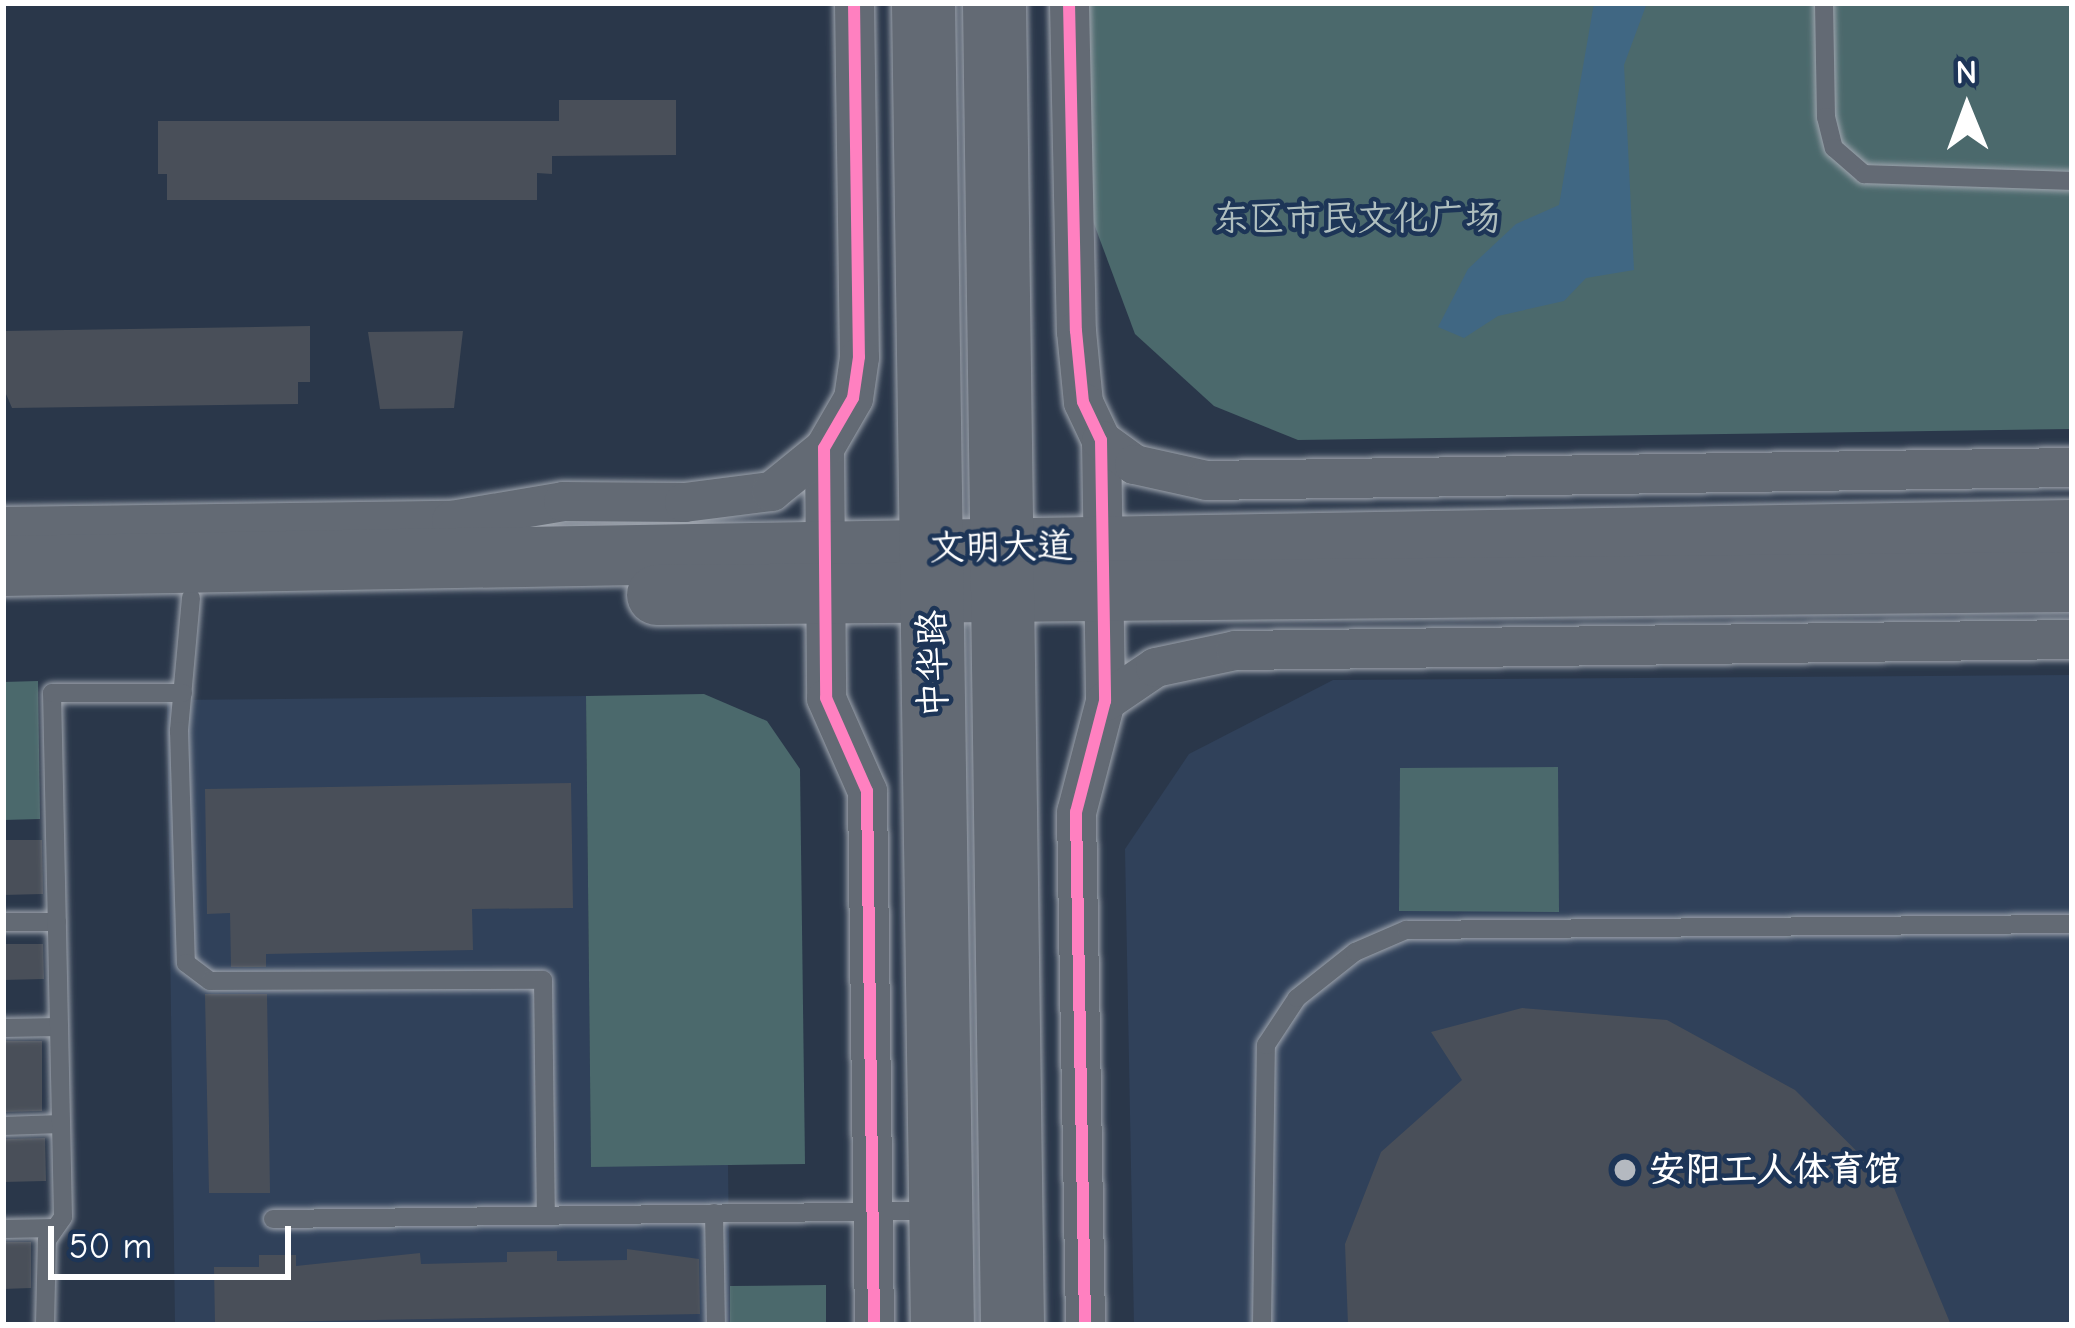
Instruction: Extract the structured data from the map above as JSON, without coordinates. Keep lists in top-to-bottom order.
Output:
{
  "streets": {
    "highway": ["中华路"],
    "main road": ["文明大道"]
  },
  "crossings": [
    ["文明大道", "中华路"]
  ],
  "parks": ["东区市民文化广场"],
  "places": ["安阳工人体育馆"],
  "scale_bar": "50 m",
  "north": "top"
}
